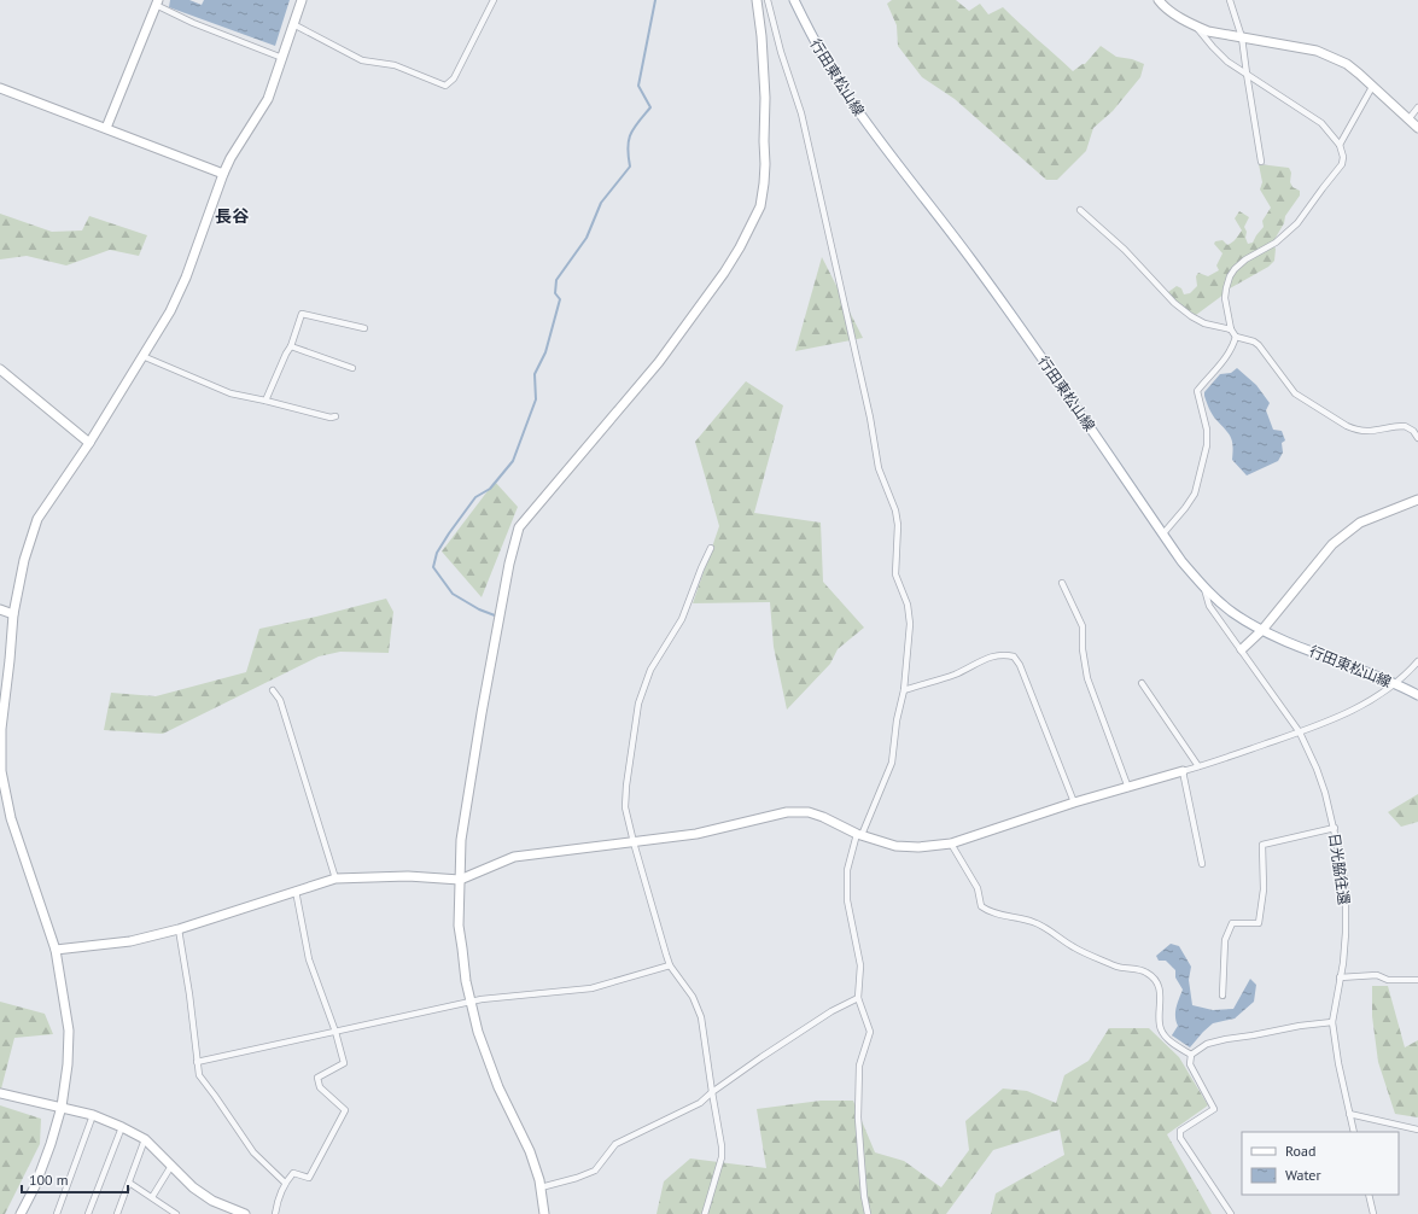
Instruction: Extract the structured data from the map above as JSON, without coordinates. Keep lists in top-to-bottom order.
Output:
{
  "streets": {
    "street": ["行田東松山線", "日光脇往還"]
  },
  "crossings": [
    ["行田東松山線", "日光脇往還"]
  ],
  "districts": ["長谷"],
  "legend": ["Road", "Water"],
  "scale_bar": "100 m"
}
